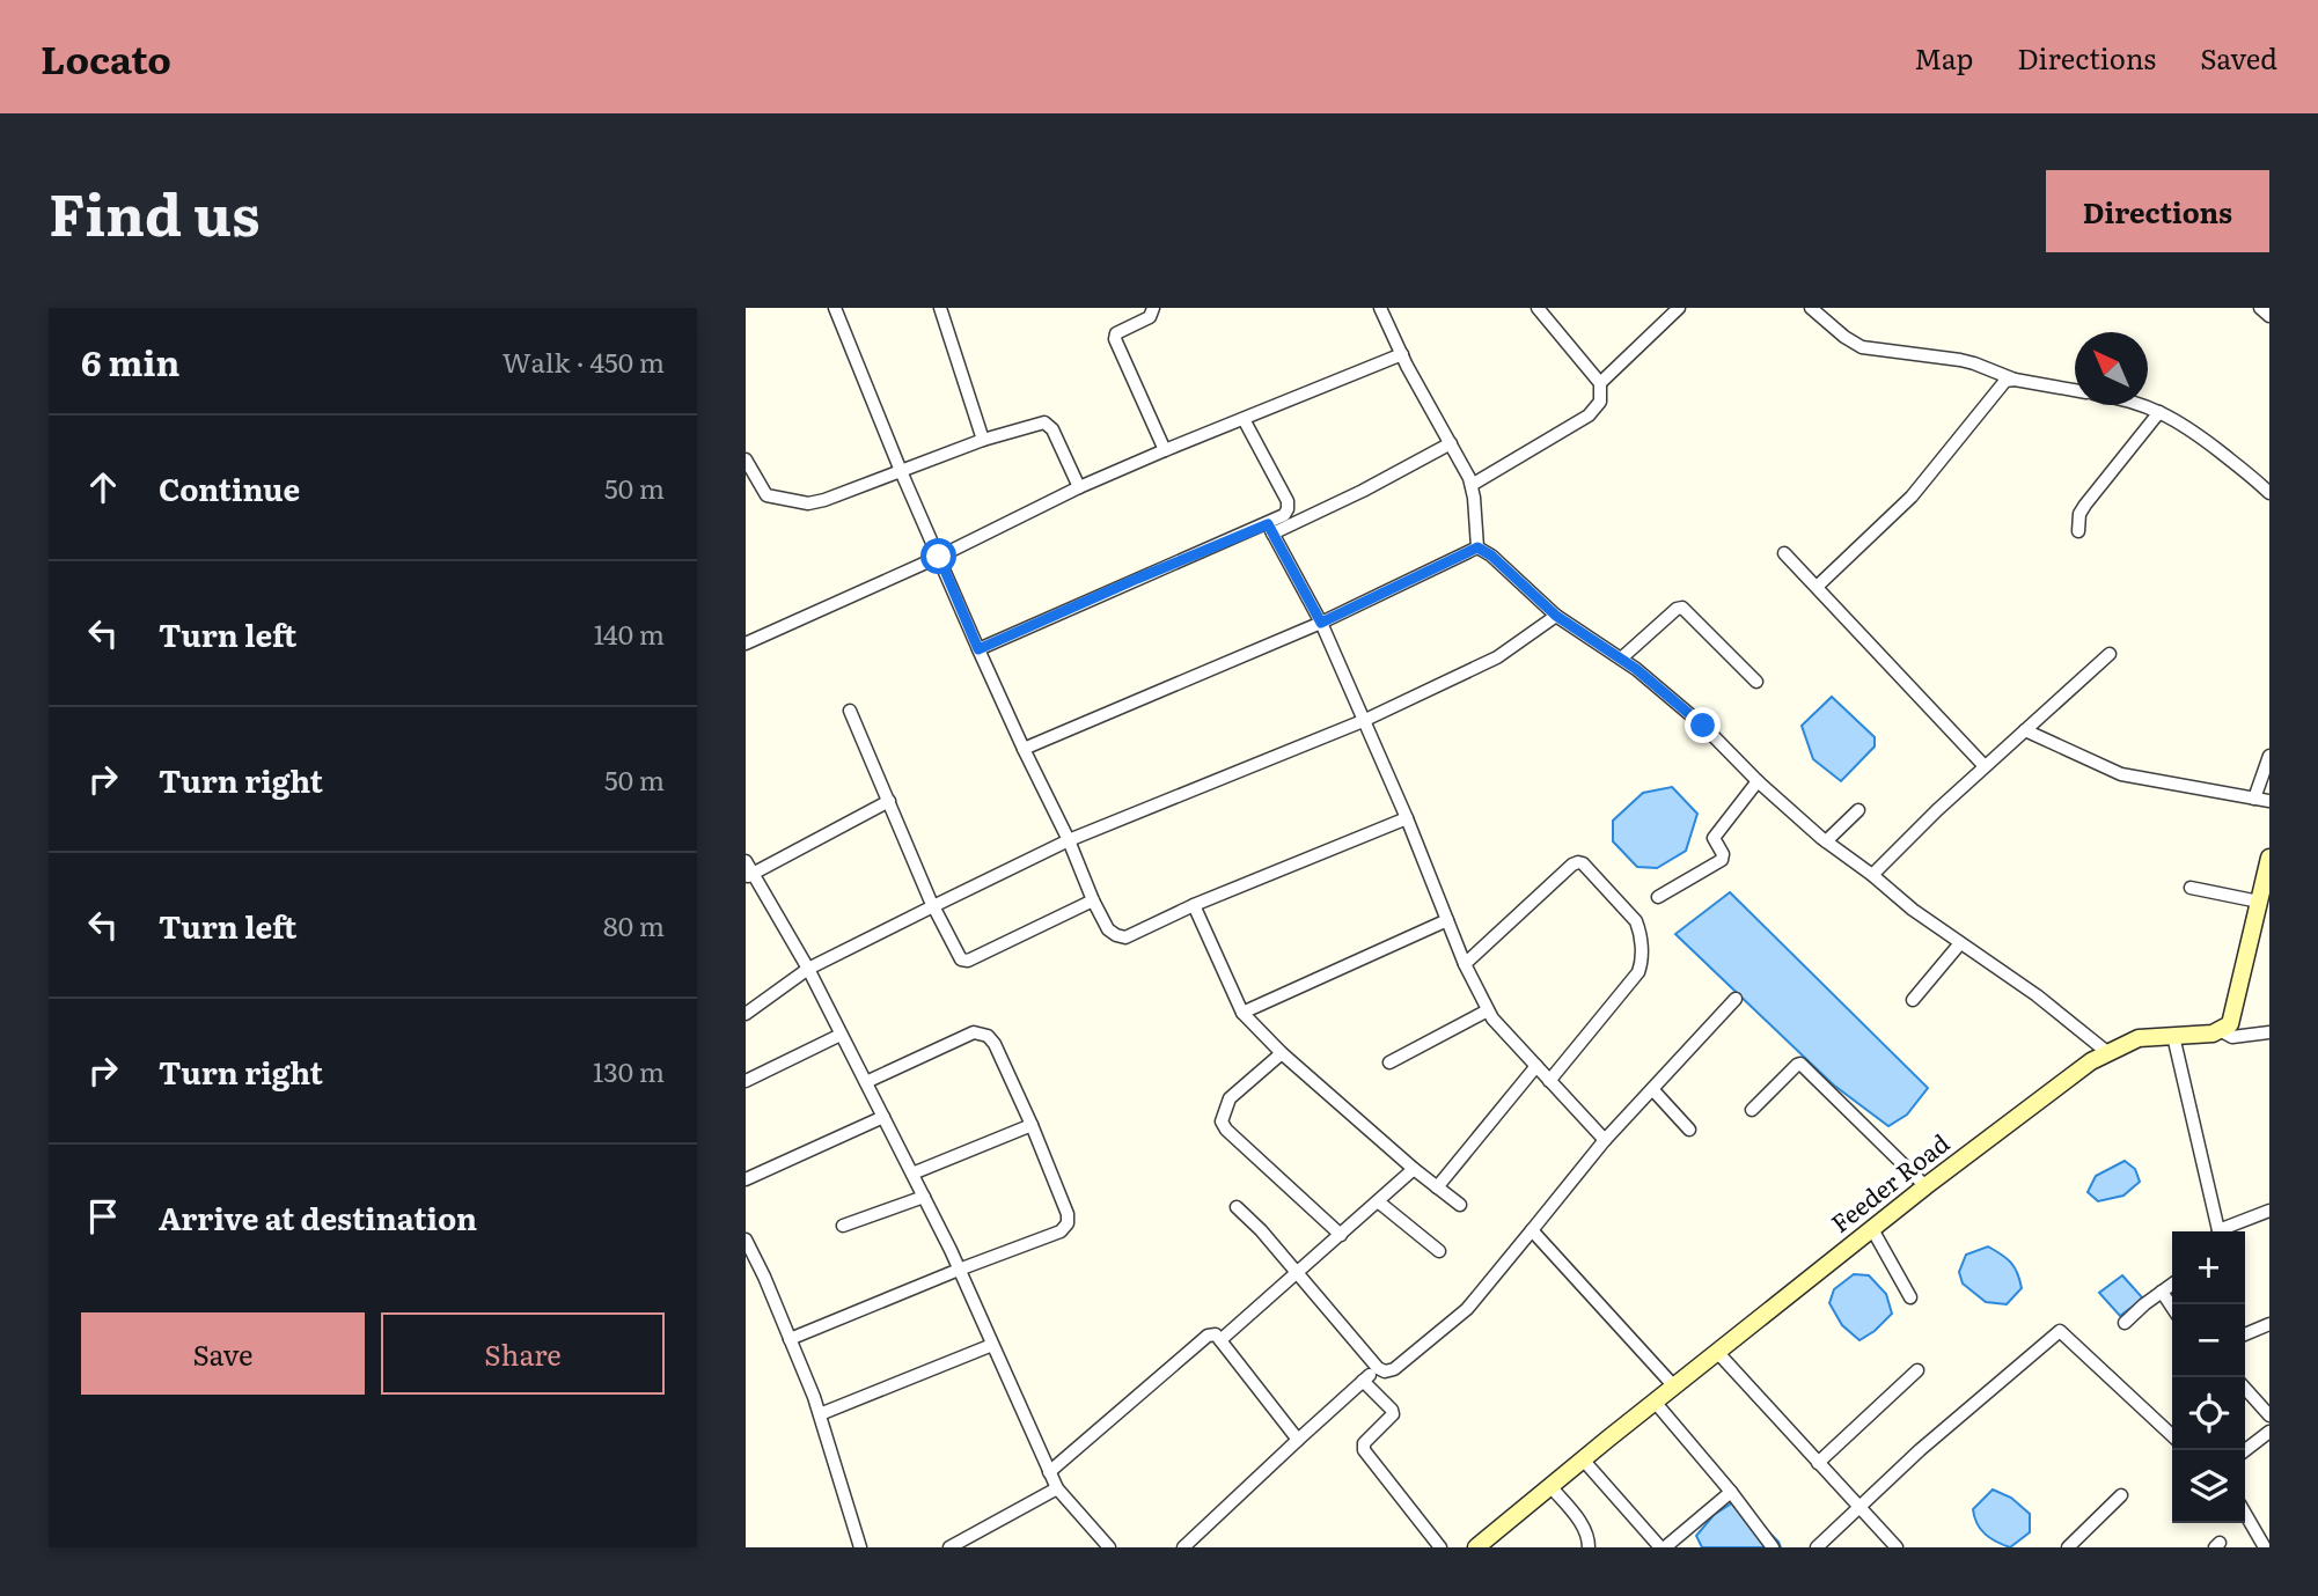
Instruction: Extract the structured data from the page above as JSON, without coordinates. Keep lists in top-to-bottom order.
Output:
{
  "streets": {
    "street": ["Feeder Road"]
  },
  "north": "top left",
  "page": {
    "header": "Locato",
    "nav": ["Map", "Directions", "Saved"],
    "title": "Find us",
    "buttons": [
      "Directions",
      ["Save", "Share"]
    ],
    "heading": ["6 min", "Walk · 450 m"],
    "list": [
      ["Continue", "50 m"],
      ["Turn left", "140 m"],
      ["Turn right", "50 m"],
      ["Turn left", "80 m"],
      ["Turn right", "130 m"],
      "Arrive at destination"
    ],
    "map_buttons": ["+", "−"]
  }
}
